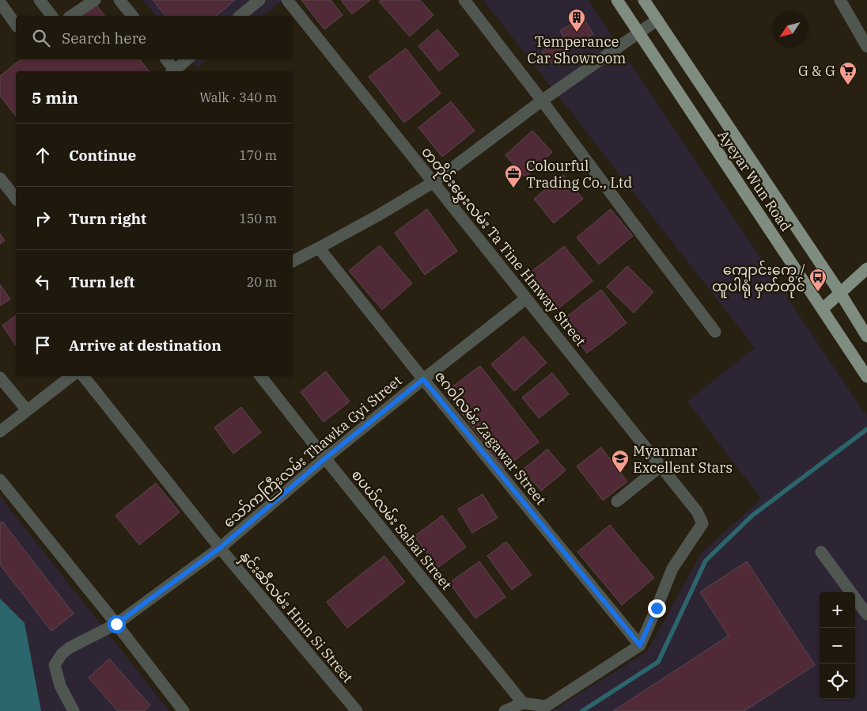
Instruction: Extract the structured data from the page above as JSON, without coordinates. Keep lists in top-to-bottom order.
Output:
{
  "streets": {
    "main road": ["Ayeyar Wun Road"],
    "street": [
      "တတိုင်းမွှေးလမ်း Ta Tine Hmway Street",
      "ဇဂဝါလမ်း Zagawar Street",
      "သော်ကကြီးလမ်း Thawka Gyi Street",
      "စပယ်လမ်း Sabai Street",
      "နှင်းဆီလမ်း Hnin Si Street"
    ]
  },
  "crossings": [
    ["တတိုင်းမွှေးလမ်း Ta Tine Hmway Street", "ဇဂဝါလမ်း Zagawar Street"],
    ["တတိုင်းမွှေးလမ်း Ta Tine Hmway Street", "သော်ကကြီးလမ်း Thawka Gyi Street"],
    ["ဇဂဝါလမ်း Zagawar Street", "သော်ကကြီးလမ်း Thawka Gyi Street"],
    ["သော်ကကြီးလမ်း Thawka Gyi Street", "စပယ်လမ်း Sabai Street"],
    ["သော်ကကြီးလမ်း Thawka Gyi Street", "နှင်းဆီလမ်း Hnin Si Street"]
  ],
  "places": {
    "building": ["Temperance Car Showroom"],
    "supermarket": ["G & G"],
    "office": ["Colourful Trading Co., Ltd"],
    "bus stop": ["ကျောင်းကွေ့ / ထူပါရုံ မှတ်တိုင်"],
    "school or university": ["Myanmar Excellent Stars"]
  },
  "north": "bottom left",
  "page": {
    "search": "Search here",
    "heading": ["5 min", "Walk · 340 m"],
    "list": [
      ["Continue", "170 m"],
      ["Turn right", "150 m"],
      ["Turn left", "20 m"],
      "Arrive at destination"
    ],
    "map_buttons": ["+", "−"]
  }
}
